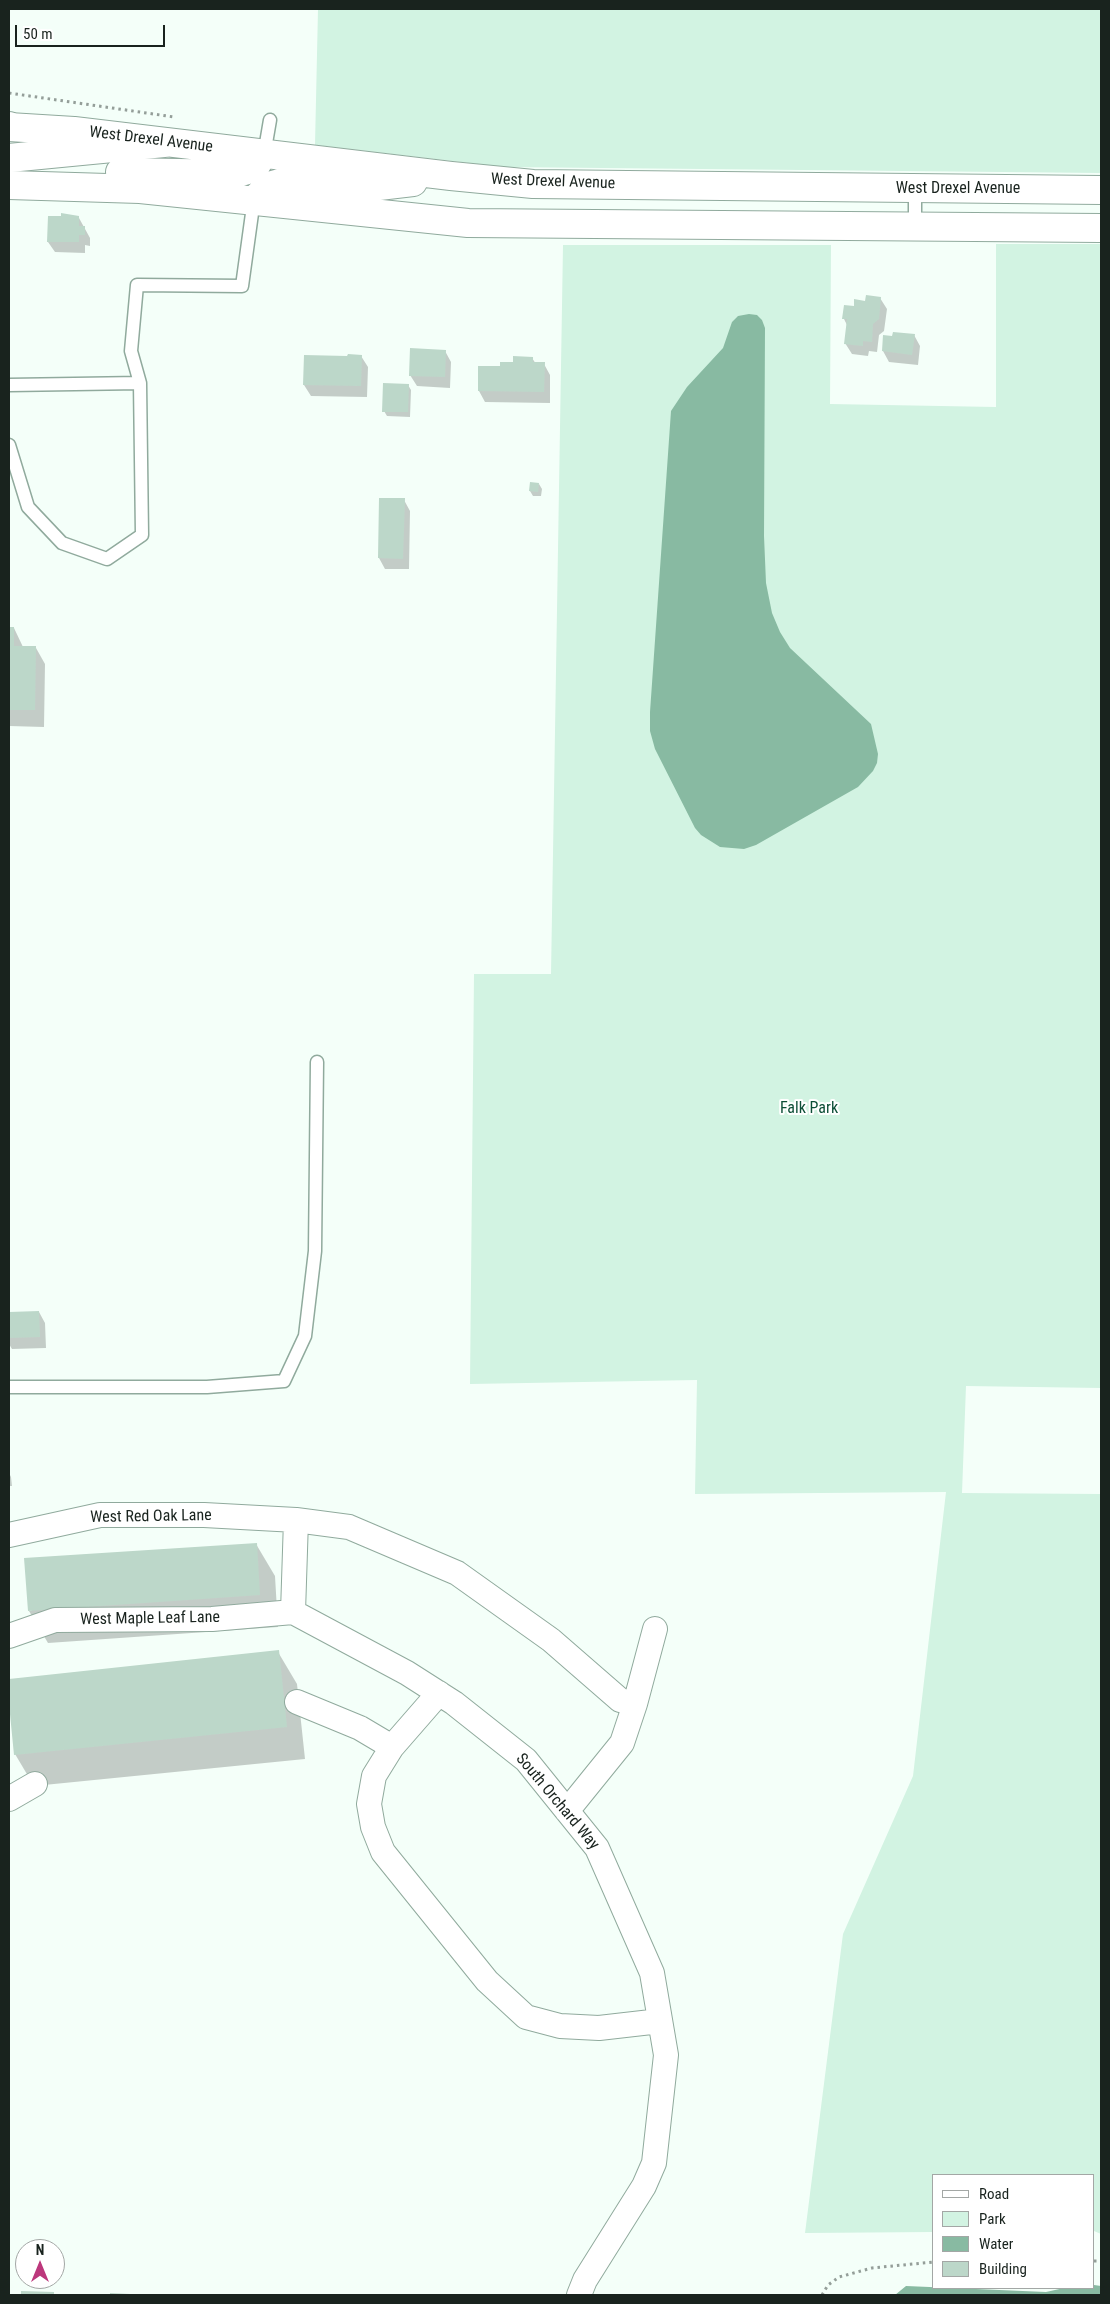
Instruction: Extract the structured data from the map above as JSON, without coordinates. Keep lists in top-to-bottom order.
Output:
{
  "streets": {
    "street": [
      "West Drexel Avenue",
      "West Red Oak Lane",
      "West Maple Leaf Lane",
      "South Orchard Way"
    ]
  },
  "crossings": [
    ["West Maple Leaf Lane", "South Orchard Way"]
  ],
  "parks": ["Falk Park"],
  "legend": [
    "Road",
    "Park",
    "Water",
    "Building"
  ],
  "scale_bar": "50 m",
  "north": "top"
}
